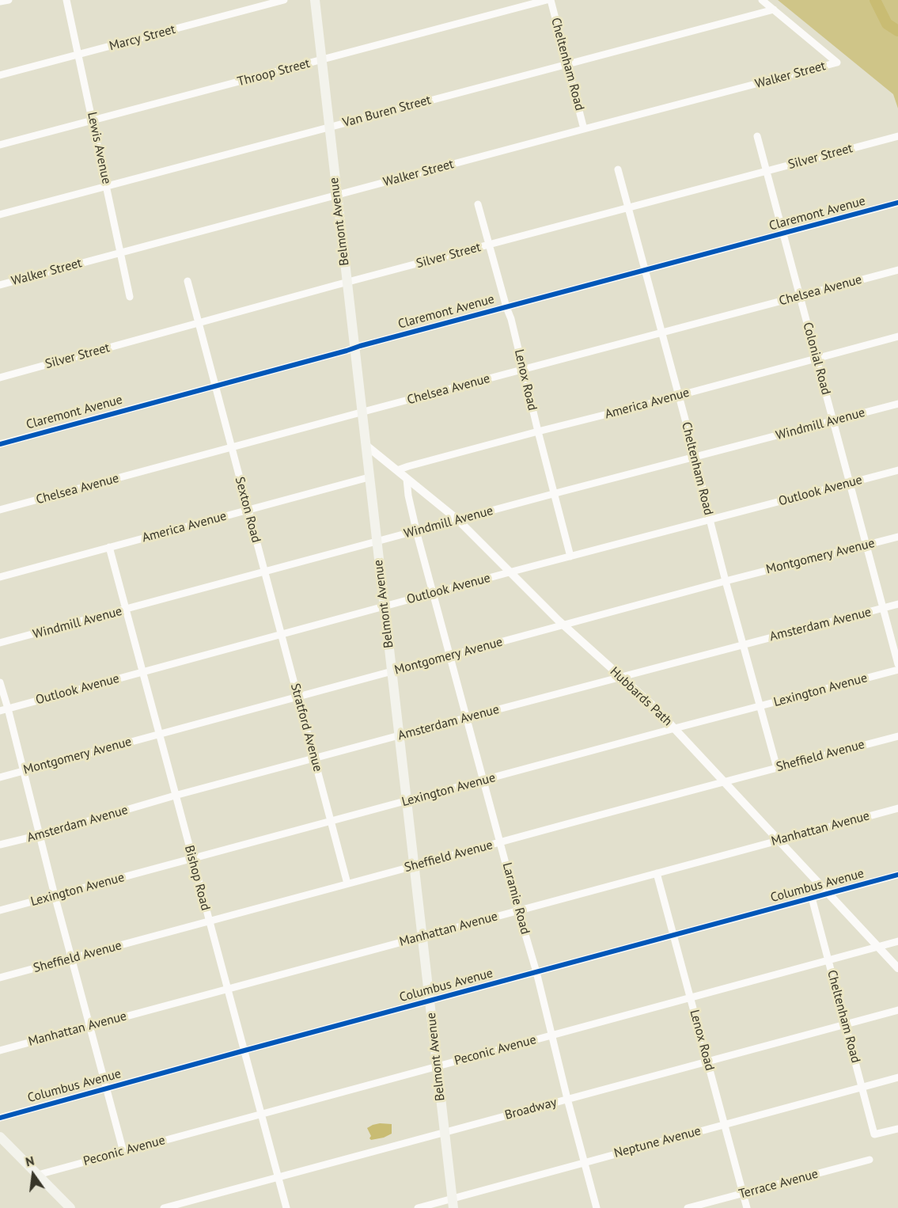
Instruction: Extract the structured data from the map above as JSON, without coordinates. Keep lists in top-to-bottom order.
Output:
{
  "streets": {
    "main road": ["Belmont Avenue"],
    "street": [
      "Marcy Street",
      "Cheltenham Road",
      "Throop Street",
      "Walker Street",
      "Van Buren Street",
      "Lewis Avenue",
      "Silver Street",
      "Claremont Avenue",
      "Chelsea Avenue",
      "Colonial Road",
      "Lenox Road",
      "America Avenue",
      "Windmill Avenue",
      "Outlook Avenue",
      "Sexton Road",
      "Montgomery Avenue",
      "Amsterdam Avenue",
      "Lexington Avenue",
      "Hubbards Path",
      "Stratford Avenue",
      "Sheffield Avenue",
      "Manhattan Avenue",
      "Bishop Road",
      "Columbus Avenue",
      "Laramie Road",
      "Peconic Avenue",
      "Broadway",
      "Neptune Avenue",
      "Terrace Avenue"
    ]
  },
  "crossings": [
    ["Marcy Street", "Lewis Avenue"],
    ["Cheltenham Road", "Walker Street"],
    ["Cheltenham Road", "Van Buren Street"],
    ["Cheltenham Road", "Silver Street"],
    ["Cheltenham Road", "Claremont Avenue"],
    ["Cheltenham Road", "Chelsea Avenue"],
    ["Cheltenham Road", "America Avenue"],
    ["Cheltenham Road", "Windmill Avenue"],
    ["Cheltenham Road", "Outlook Avenue"],
    ["Cheltenham Road", "Montgomery Avenue"],
    ["Cheltenham Road", "Amsterdam Avenue"],
    ["Cheltenham Road", "Lexington Avenue"],
    ["Cheltenham Road", "Sheffield Avenue"],
    ["Cheltenham Road", "Columbus Avenue"],
    ["Cheltenham Road", "Peconic Avenue"],
    ["Cheltenham Road", "Broadway"],
    ["Cheltenham Road", "Neptune Avenue"],
    ["Throop Street", "Lewis Avenue"],
    ["Throop Street", "Belmont Avenue"],
    ["Walker Street", "Van Buren Street"],
    ["Walker Street", "Lewis Avenue"],
    ["Walker Street", "Belmont Avenue"],
    ["Van Buren Street", "Lewis Avenue"],
    ["Van Buren Street", "Belmont Avenue"],
    ["Silver Street", "Belmont Avenue"],
    ["Silver Street", "Colonial Road"],
    ["Silver Street", "Lenox Road"],
    ["Claremont Avenue", "Belmont Avenue"],
    ["Claremont Avenue", "Colonial Road"],
    ["Claremont Avenue", "Lenox Road"],
    ["Belmont Avenue", "Chelsea Avenue"],
    ["Belmont Avenue", "America Avenue"],
    ["Belmont Avenue", "Windmill Avenue"],
    ["Belmont Avenue", "Outlook Avenue"],
    ["Belmont Avenue", "Montgomery Avenue"],
    ["Belmont Avenue", "Amsterdam Avenue"],
    ["Belmont Avenue", "Lexington Avenue"],
    ["Belmont Avenue", "Hubbards Path"],
    ["Belmont Avenue", "Sheffield Avenue"],
    ["Belmont Avenue", "Manhattan Avenue"],
    ["Belmont Avenue", "Columbus Avenue"],
    ["Belmont Avenue", "Peconic Avenue"],
    ["Belmont Avenue", "Broadway"],
    ["Belmont Avenue", "Neptune Avenue"],
    ["Chelsea Avenue", "Colonial Road"],
    ["Chelsea Avenue", "Lenox Road"],
    ["Chelsea Avenue", "Sexton Road"],
    ["Colonial Road", "America Avenue"],
    ["Colonial Road", "Windmill Avenue"],
    ["Colonial Road", "Outlook Avenue"],
    ["Colonial Road", "Montgomery Avenue"],
    ["Colonial Road", "Amsterdam Avenue"],
    ["Lenox Road", "America Avenue"],
    ["Lenox Road", "Windmill Avenue"],
    ["Lenox Road", "Outlook Avenue"],
    ["Lenox Road", "Manhattan Avenue"],
    ["Lenox Road", "Columbus Avenue"],
    ["Lenox Road", "Peconic Avenue"],
    ["Lenox Road", "Broadway"],
    ["Lenox Road", "Neptune Avenue"],
    ["Lenox Road", "Terrace Avenue"],
    ["America Avenue", "Sexton Road"],
    ["America Avenue", "Hubbards Path"],
    ["America Avenue", "Bishop Road"],
    ["Windmill Avenue", "Sexton Road"],
    ["Windmill Avenue", "Hubbards Path"],
    ["Windmill Avenue", "Stratford Avenue"],
    ["Windmill Avenue", "Bishop Road"],
    ["Windmill Avenue", "Laramie Road"],
    ["Outlook Avenue", "Hubbards Path"],
    ["Outlook Avenue", "Stratford Avenue"],
    ["Outlook Avenue", "Bishop Road"],
    ["Outlook Avenue", "Laramie Road"],
    ["Sexton Road", "Stratford Avenue"],
    ["Montgomery Avenue", "Hubbards Path"],
    ["Montgomery Avenue", "Stratford Avenue"],
    ["Montgomery Avenue", "Bishop Road"],
    ["Montgomery Avenue", "Laramie Road"],
    ["Amsterdam Avenue", "Hubbards Path"],
    ["Amsterdam Avenue", "Stratford Avenue"],
    ["Amsterdam Avenue", "Bishop Road"],
    ["Amsterdam Avenue", "Laramie Road"],
    ["Lexington Avenue", "Hubbards Path"],
    ["Lexington Avenue", "Stratford Avenue"],
    ["Lexington Avenue", "Bishop Road"],
    ["Lexington Avenue", "Laramie Road"],
    ["Hubbards Path", "Sheffield Avenue"],
    ["Hubbards Path", "Manhattan Avenue"],
    ["Hubbards Path", "Columbus Avenue"],
    ["Hubbards Path", "Laramie Road"],
    ["Hubbards Path", "Peconic Avenue"],
    ["Stratford Avenue", "Sheffield Avenue"],
    ["Sheffield Avenue", "Bishop Road"],
    ["Sheffield Avenue", "Laramie Road"],
    ["Manhattan Avenue", "Bishop Road"],
    ["Manhattan Avenue", "Laramie Road"],
    ["Bishop Road", "Columbus Avenue"],
    ["Bishop Road", "Peconic Avenue"],
    ["Bishop Road", "Broadway"],
    ["Columbus Avenue", "Laramie Road"],
    ["Laramie Road", "Peconic Avenue"],
    ["Laramie Road", "Broadway"],
    ["Laramie Road", "Neptune Avenue"]
  ],
  "north": "top"
}
